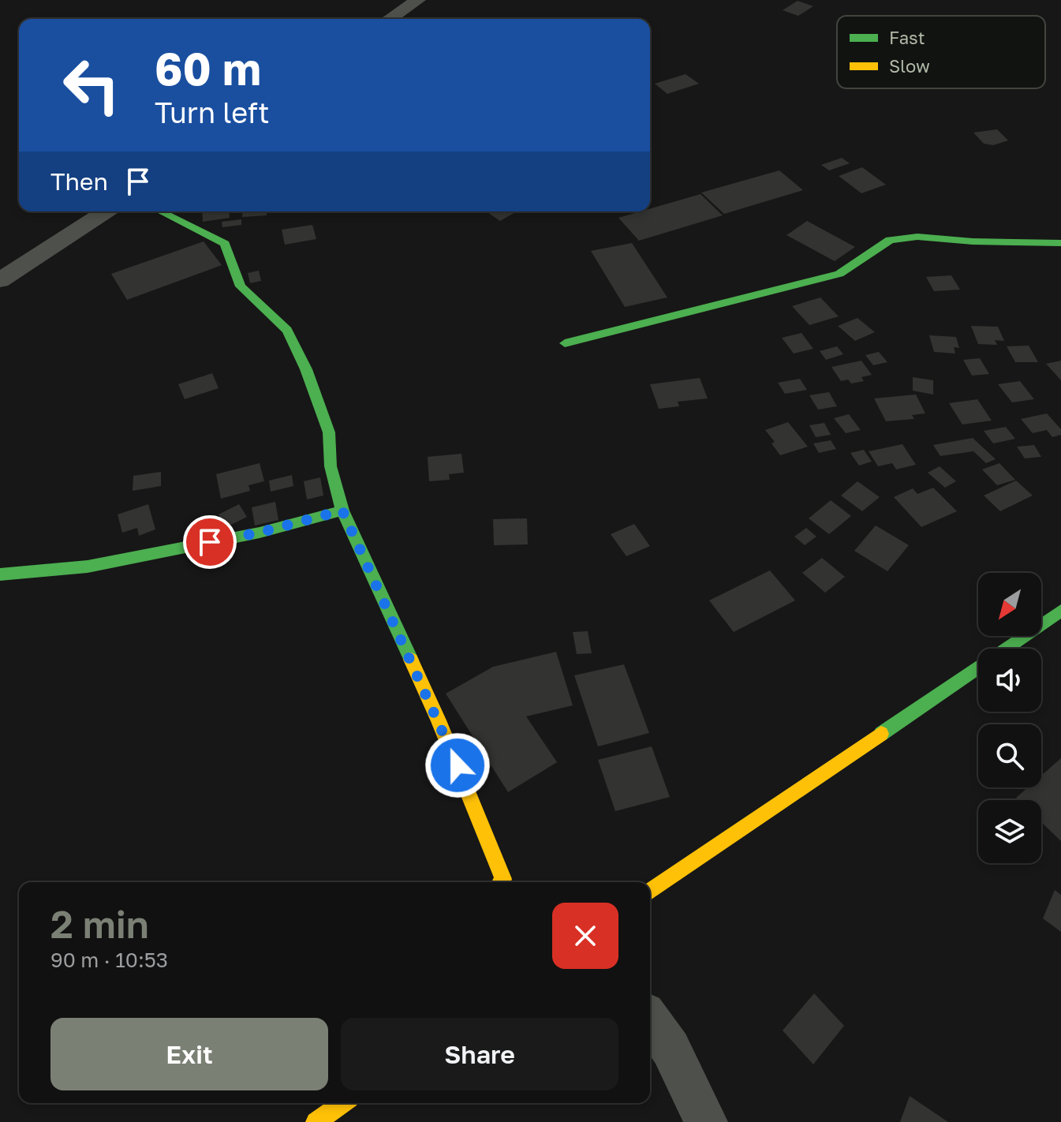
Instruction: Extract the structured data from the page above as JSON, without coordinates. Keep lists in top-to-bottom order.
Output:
{
  "legend": ["Fast", "Slow"],
  "north": "bottom left",
  "page": {
    "turn": ["60 m", "Turn left"],
    "then": "Then",
    "heading": ["2 min", "90 m · 10:53"],
    "buttons": ["Exit", "Share"]
  }
}
